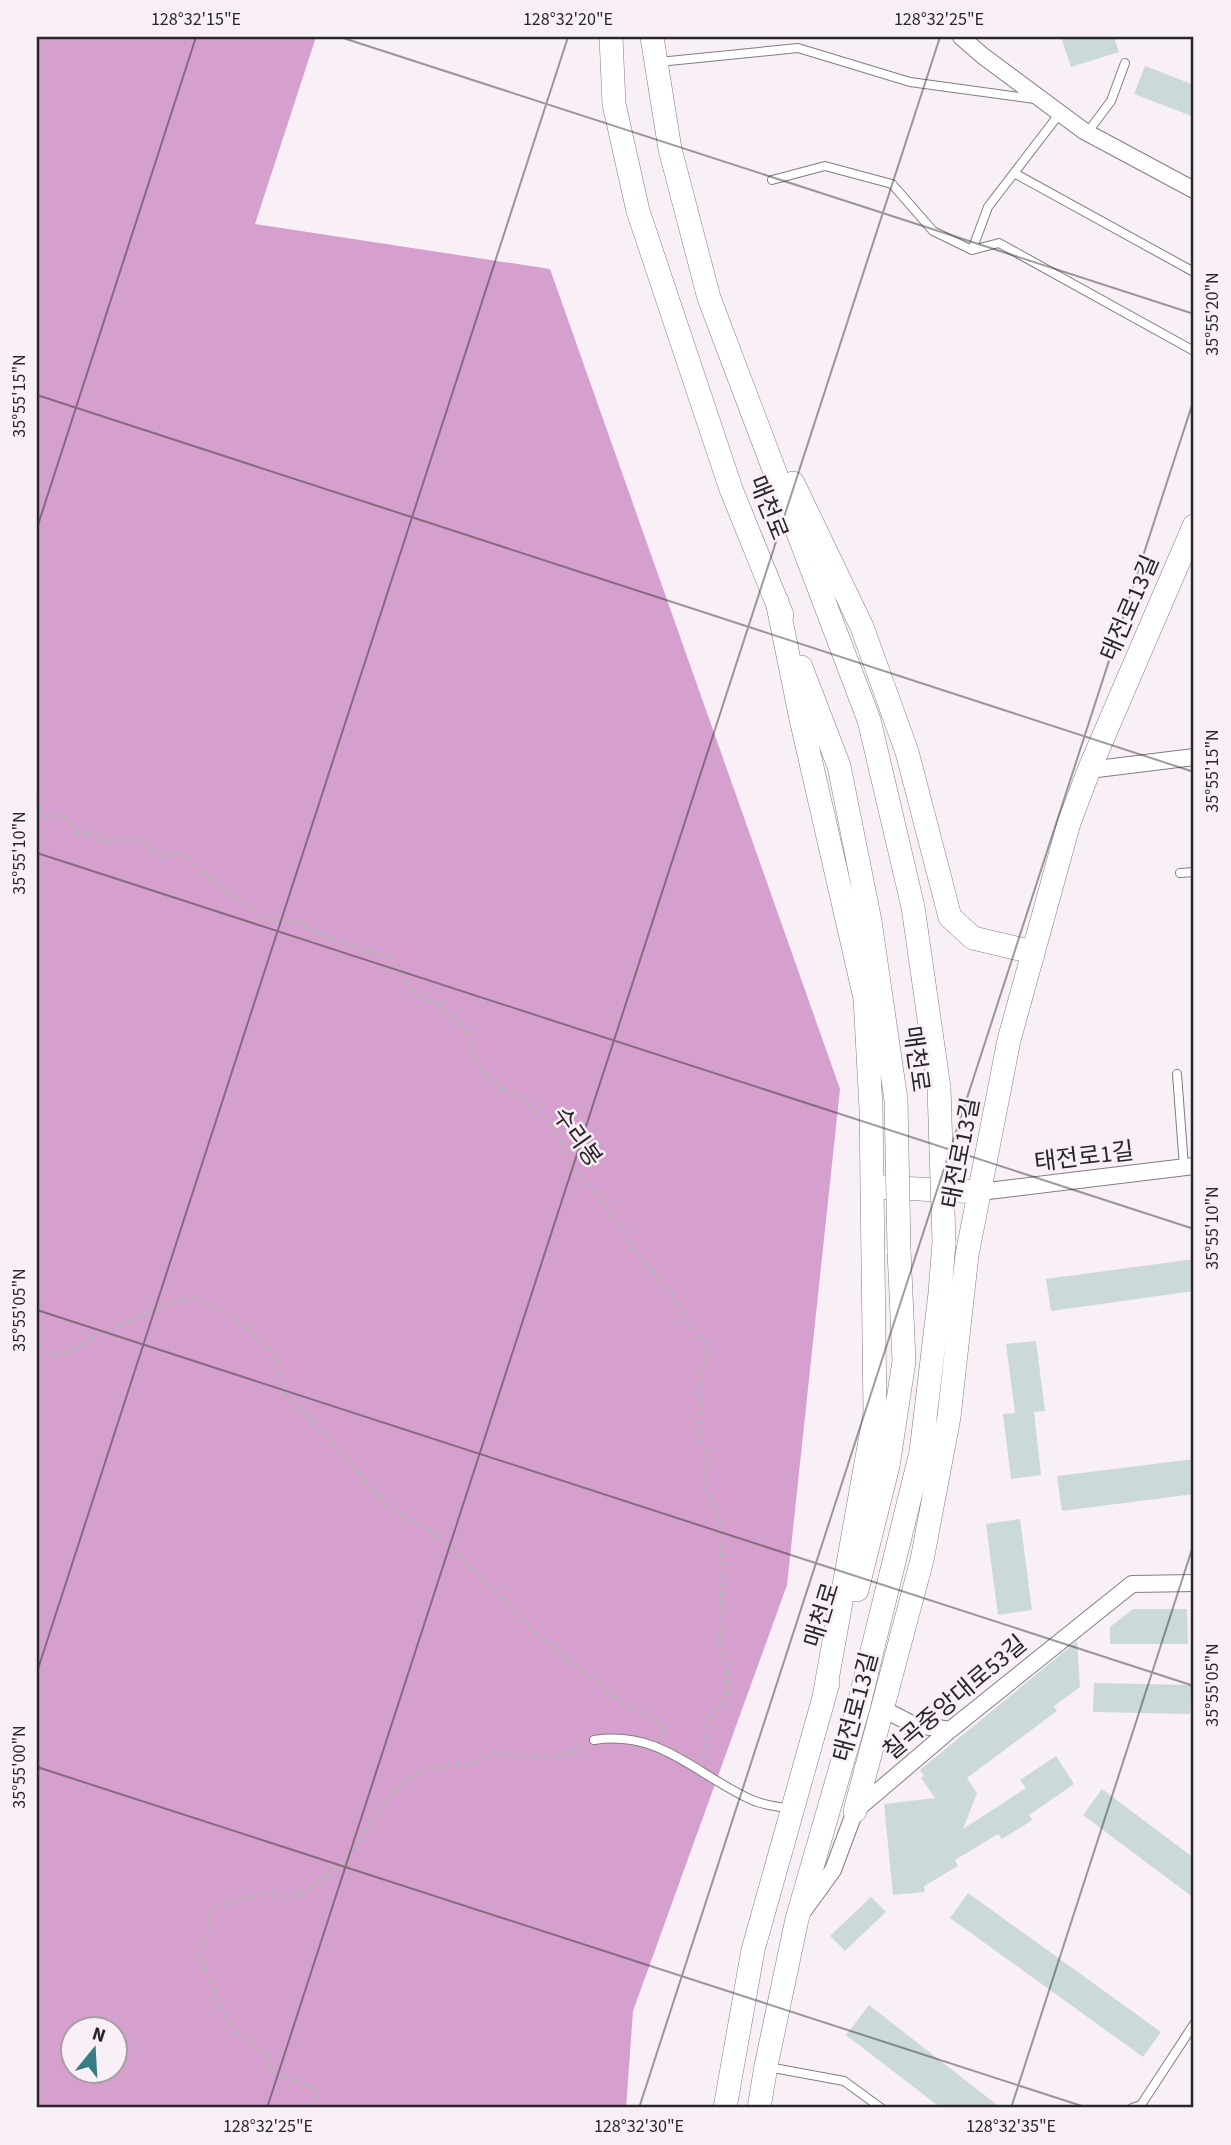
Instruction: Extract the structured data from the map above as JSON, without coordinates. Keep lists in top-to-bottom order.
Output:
{
  "streets": {
    "main road": ["매천로", "태전로13길"],
    "street": ["태전로1길", "칠곡중앙대로53길"],
    "path": ["수리봉"]
  },
  "crossings": [
    ["매천로", "칠곡중앙대로53길"],
    ["태전로13길", "태전로1길"],
    ["태전로13길", "칠곡중앙대로53길"]
  ],
  "north": "top",
  "coordinates": [
    "128°32'15\"E",
    "128°32'20\"E",
    "128°32'25\"E",
    "35°55'20\"N",
    "35°55'15\"N",
    "35°55'10\"N",
    "35°55'05\"N",
    "35°55'00\"N",
    "128°32'30\"E",
    "128°32'35\"E"
  ]
}
